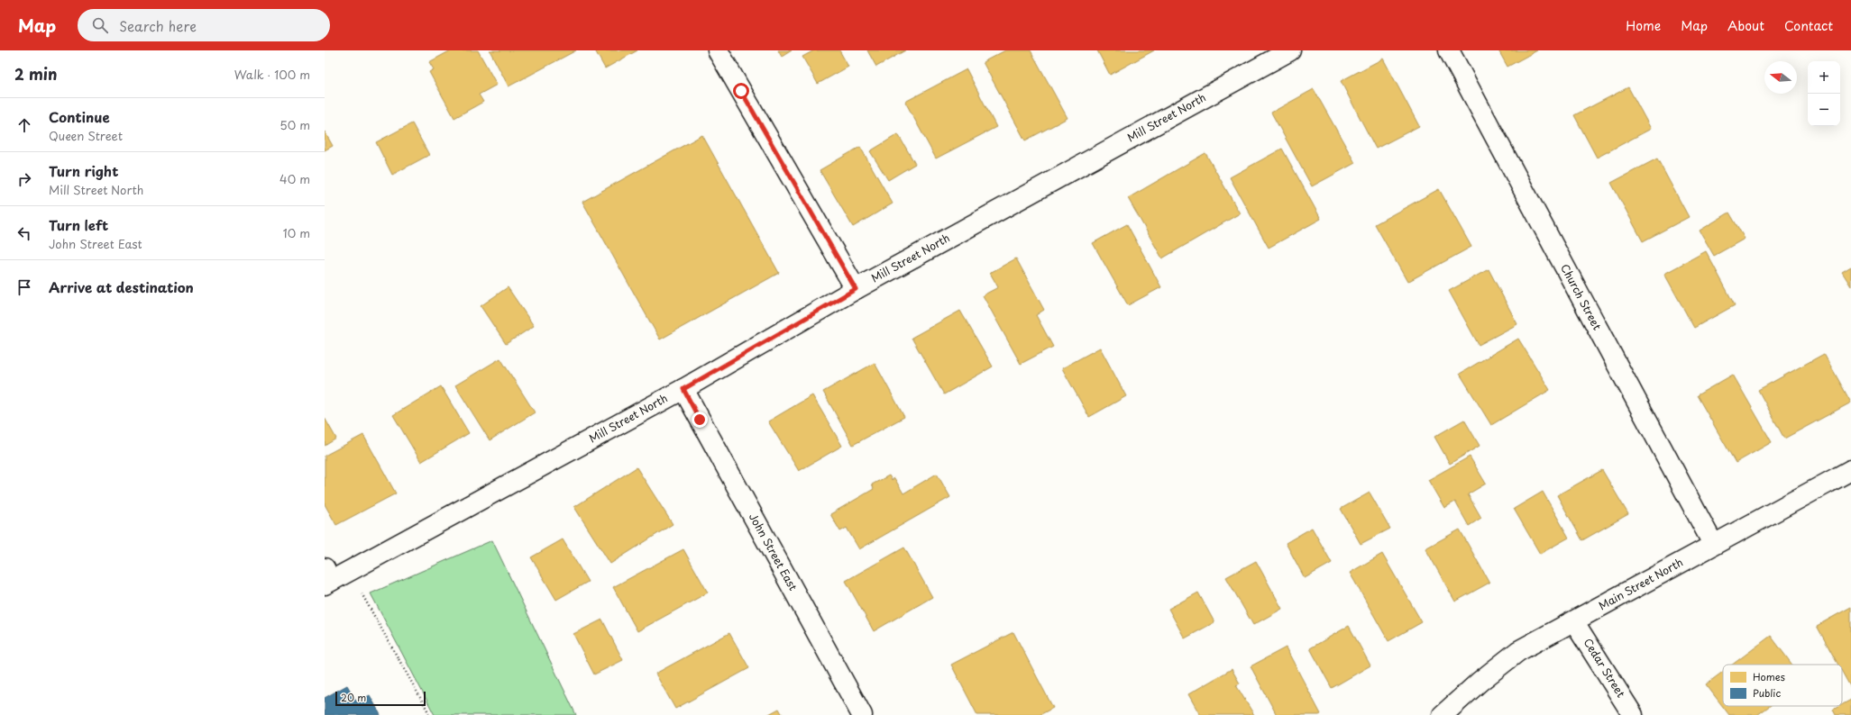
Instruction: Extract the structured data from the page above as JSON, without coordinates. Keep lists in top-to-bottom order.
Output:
{
  "streets": {
    "street": [
      "Mill Street North",
      "Church Street",
      "John Street East",
      "Main Street North",
      "Cedar Street"
    ]
  },
  "crossings": [
    ["Mill Street North", "John Street East"],
    ["Church Street", "Main Street North"],
    ["Main Street North", "Cedar Street"]
  ],
  "legend": ["Homes", "Public"],
  "scale_bar": "20 m",
  "north": "left",
  "page": {
    "header": "Map",
    "search": "Search here",
    "nav": [
      "Home",
      "Map",
      "About",
      "Contact"
    ],
    "heading": ["2 min", "Walk · 100 m"],
    "map_buttons": ["+", "−"],
    "list": [
      ["Continue", "Queen Street", "50 m"],
      ["Turn right", "Mill Street North", "40 m"],
      ["Turn left", "John Street East", "10 m"],
      "Arrive at destination"
    ],
    "scale": "20 m"
  }
}
